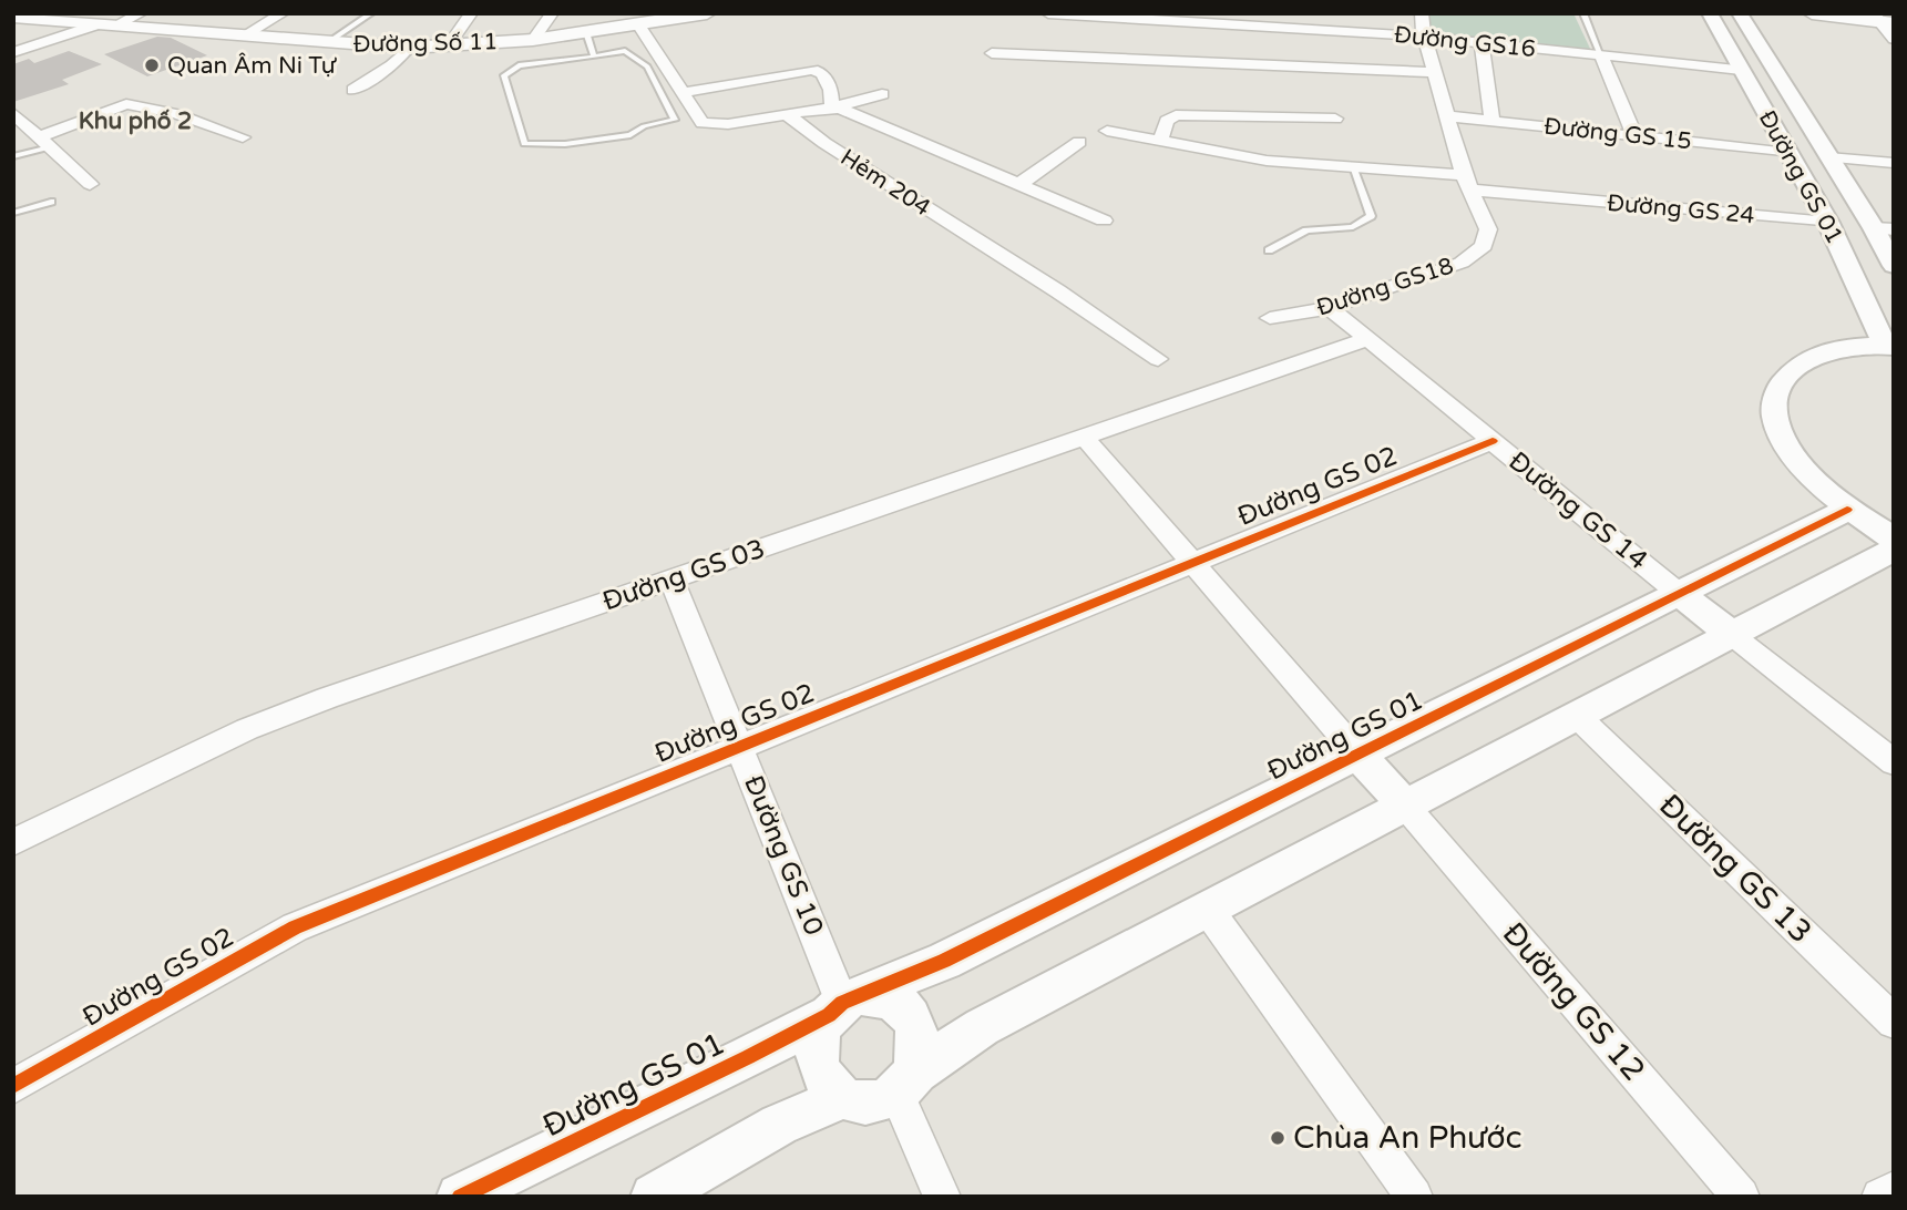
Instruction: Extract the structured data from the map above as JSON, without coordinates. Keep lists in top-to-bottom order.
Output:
{
  "streets": {
    "main road": ["Đường Số 11"],
    "street": [
      "Đường GS16",
      "Đường GS 15",
      "Đường GS 01",
      "Hẻm 204",
      "Đường GS 24",
      "Đường GS18",
      "Đường GS 02",
      "Đường GS 14",
      "Đường GS 03",
      "Đường GS 10",
      "Đường GS 13",
      "Đường GS 12"
    ]
  },
  "crossings": [
    ["Đường GS16", "Đường GS 01"],
    ["Đường GS16", "Đường GS18"],
    ["Đường GS 15", "Đường GS 01"],
    ["Đường GS 15", "Đường GS18"],
    ["Đường GS 01", "Đường GS 24"],
    ["Đường GS 01", "Đường GS 14"],
    ["Đường GS 01", "Đường GS 10"],
    ["Đường GS 24", "Đường GS18"],
    ["Đường GS18", "Đường GS 14"],
    ["Đường GS 02", "Đường GS 14"],
    ["Đường GS 02", "Đường GS 10"],
    ["Đường GS 14", "Đường GS 03"],
    ["Đường GS 03", "Đường GS 10"]
  ],
  "districts": ["Khu phố 2"],
  "places": ["Quan Âm Ni Tự", "Chùa An Phước"]
}
